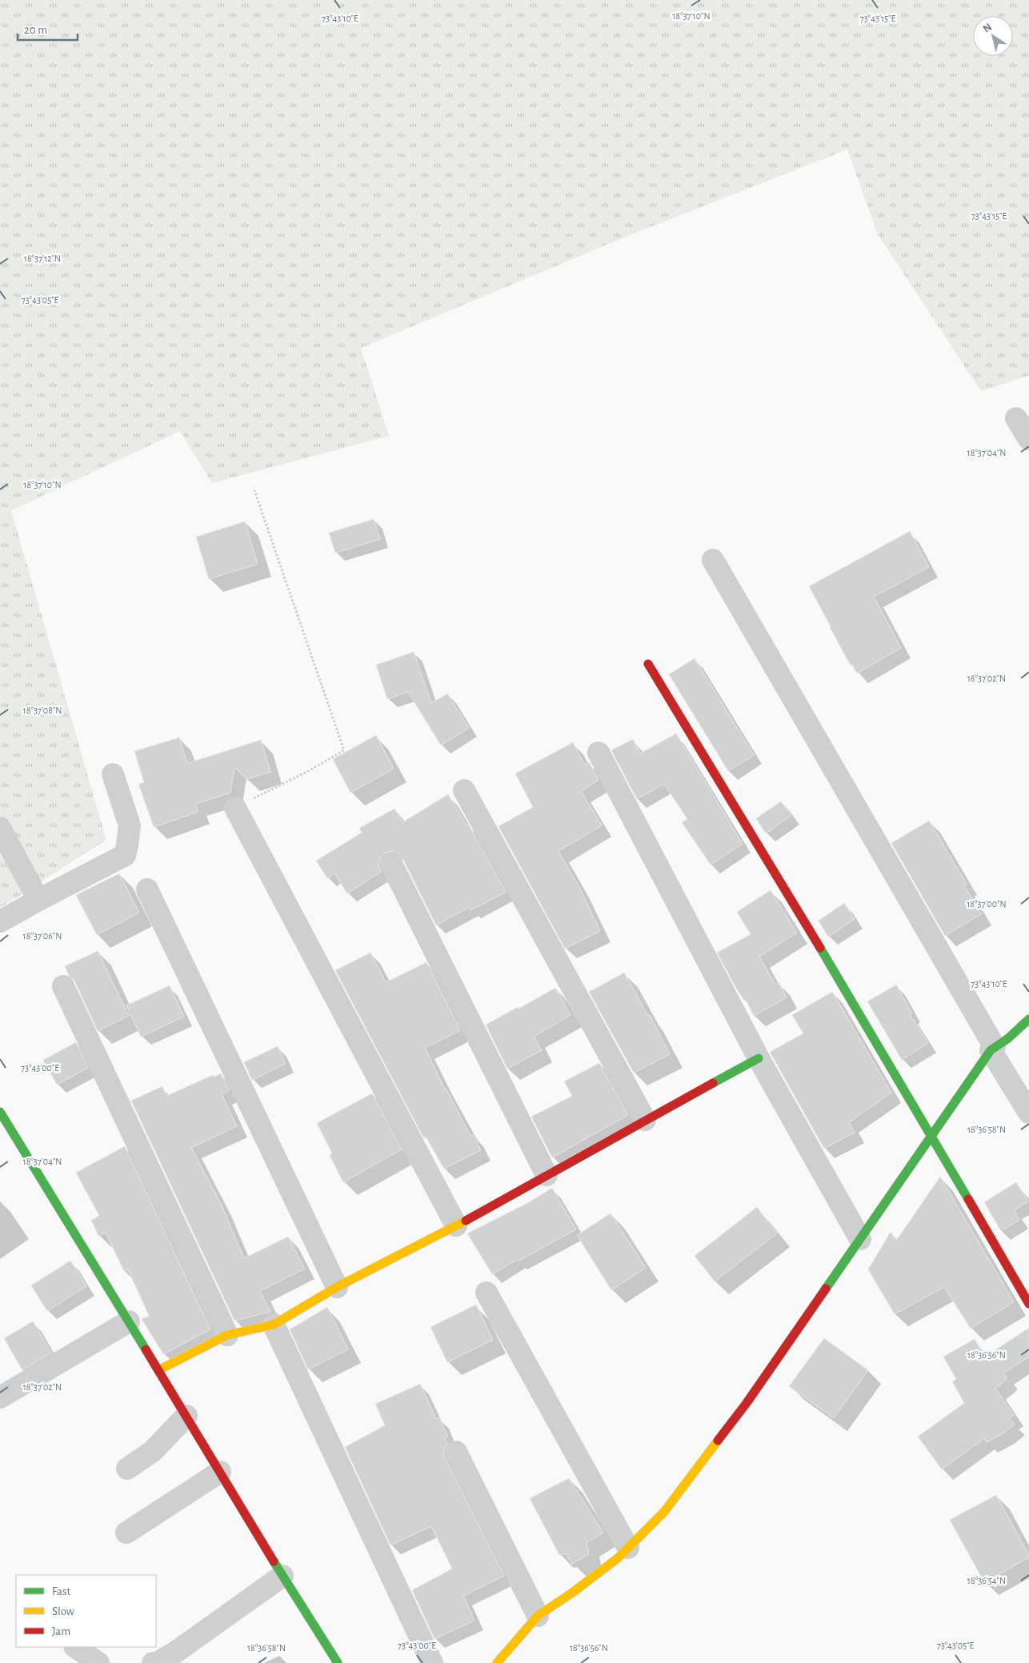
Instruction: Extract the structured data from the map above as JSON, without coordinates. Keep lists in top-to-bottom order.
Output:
{
  "legend": ["Fast", "Slow", "Jam"],
  "scale_bar": "20 m",
  "north": "top left",
  "coordinates": [
    "18°37'10\"N",
    "73°43'10\"E",
    "73°43'15\"E",
    "18°37'12\"N",
    "73°43'05\"E",
    "18°37'04\"N",
    "18°37'02\"N",
    "18°37'08\"N",
    "18°37'00\"N",
    "18°37'06\"N",
    "73°43'00\"E",
    "18°36'58\"N",
    "18°36'56\"N",
    "18°36'54\"N"
  ]
}
